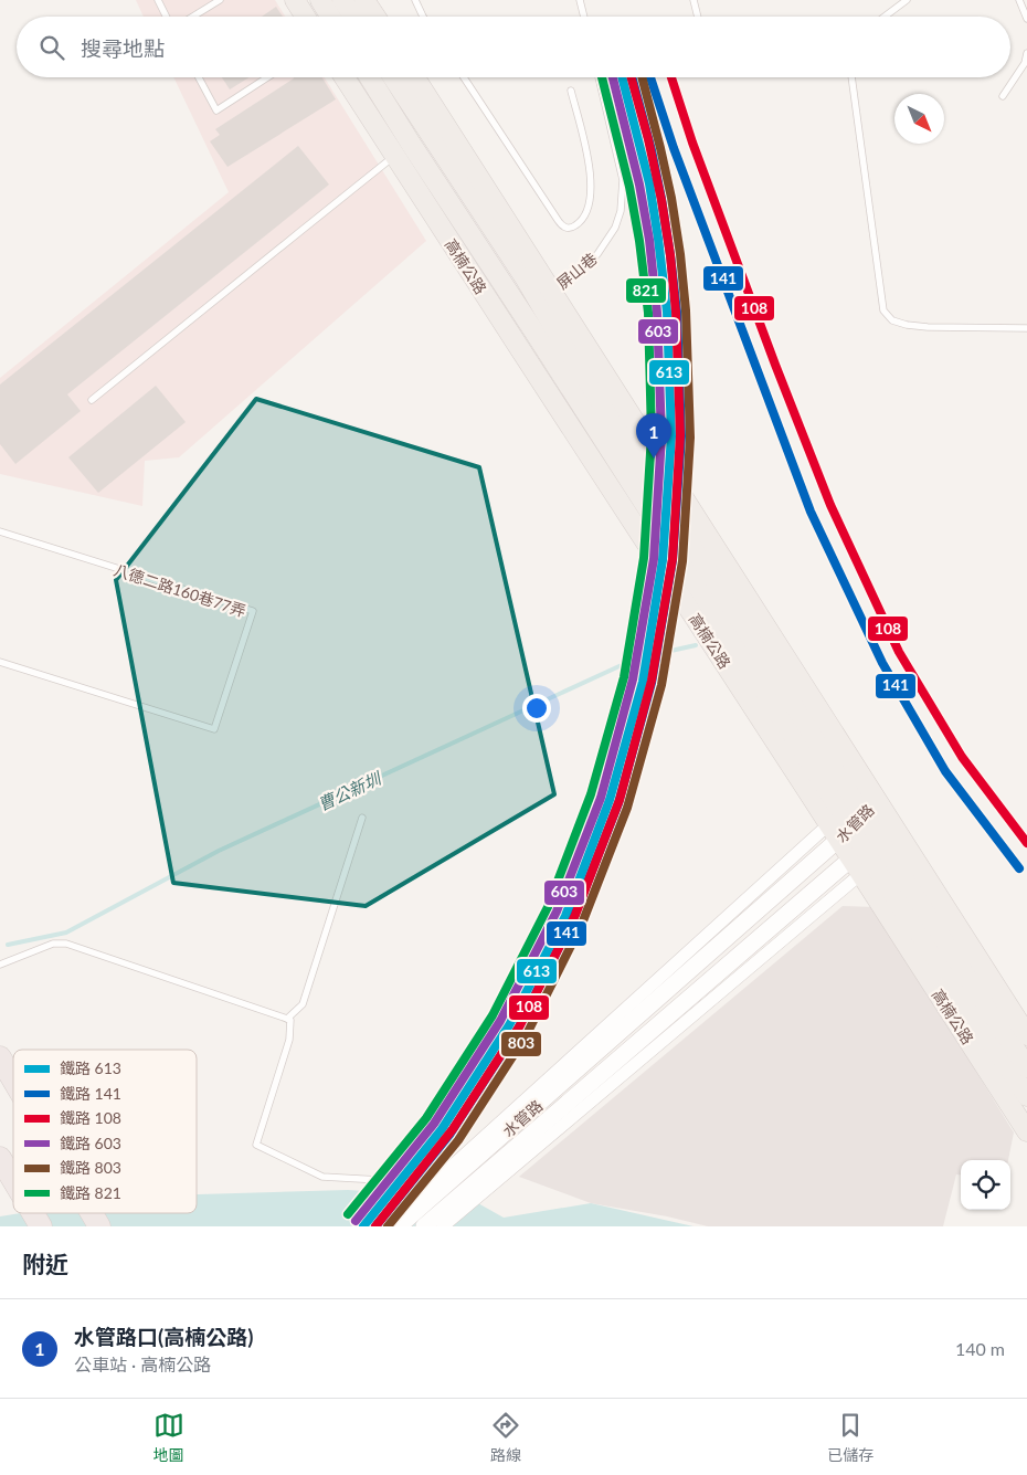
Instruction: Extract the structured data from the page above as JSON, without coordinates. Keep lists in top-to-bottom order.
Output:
{
  "streets": {
    "main road": ["高楠公路"],
    "street": ["水管路"],
    "lane": ["屏山巷", "八德二路160巷77弄"]
  },
  "crossings": [
    ["高楠公路", "屏山巷"],
    ["高楠公路", "水管路"]
  ],
  "water": ["曹公新圳"],
  "lines": [
    "rail line 613",
    "rail line 141",
    "rail line 108",
    "rail line 603",
    "rail line 803",
    "rail line 821"
  ],
  "legend": [
    "鐵路 613",
    "鐵路 141",
    "鐵路 108",
    "鐵路 603",
    "鐵路 803",
    "鐵路 821"
  ],
  "north": "bottom right",
  "page": {
    "search": "搜尋地點",
    "pins": "1",
    "heading": "附近",
    "list": [
      {
        "mark": "1",
        "name": "水管路口(高楠公路)",
        "note": "公車站 · 高楠公路",
        "value": "140 m"
      }
    ],
    "nav": ["地圖", "路線", "已儲存"]
  }
}
